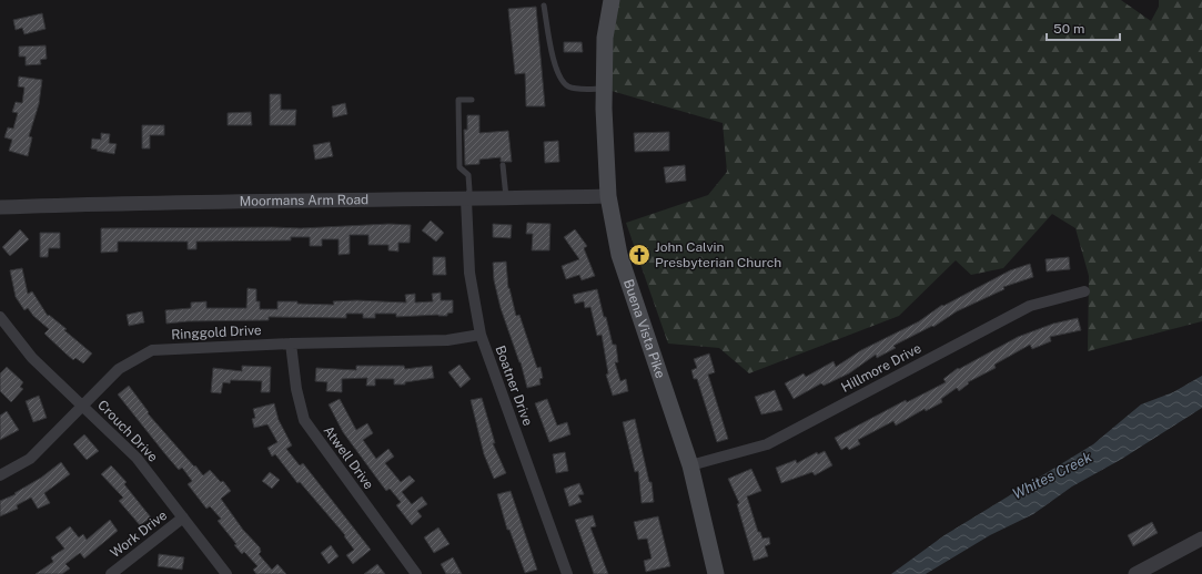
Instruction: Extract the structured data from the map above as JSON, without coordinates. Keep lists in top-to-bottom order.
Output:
{
  "streets": {
    "main road": ["Buena Vista Pike"],
    "street": [
      "Moormans Arm Road",
      "Ringgold Drive",
      "Hillmore Drive",
      "Boatner Drive",
      "Crouch Drive",
      "Atwell Drive",
      "Work Drive"
    ]
  },
  "crossings": [
    ["Moormans Arm Road", "Buena Vista Pike"],
    ["Moormans Arm Road", "Boatner Drive"],
    ["Buena Vista Pike", "Hillmore Drive"],
    ["Ringgold Drive", "Boatner Drive"],
    ["Ringgold Drive", "Crouch Drive"],
    ["Ringgold Drive", "Atwell Drive"],
    ["Crouch Drive", "Work Drive"]
  ],
  "water": ["Whites Creek"],
  "places": {
    "church": ["John Calvin Presbyterian Church"]
  },
  "scale_bar": "50 m"
}
